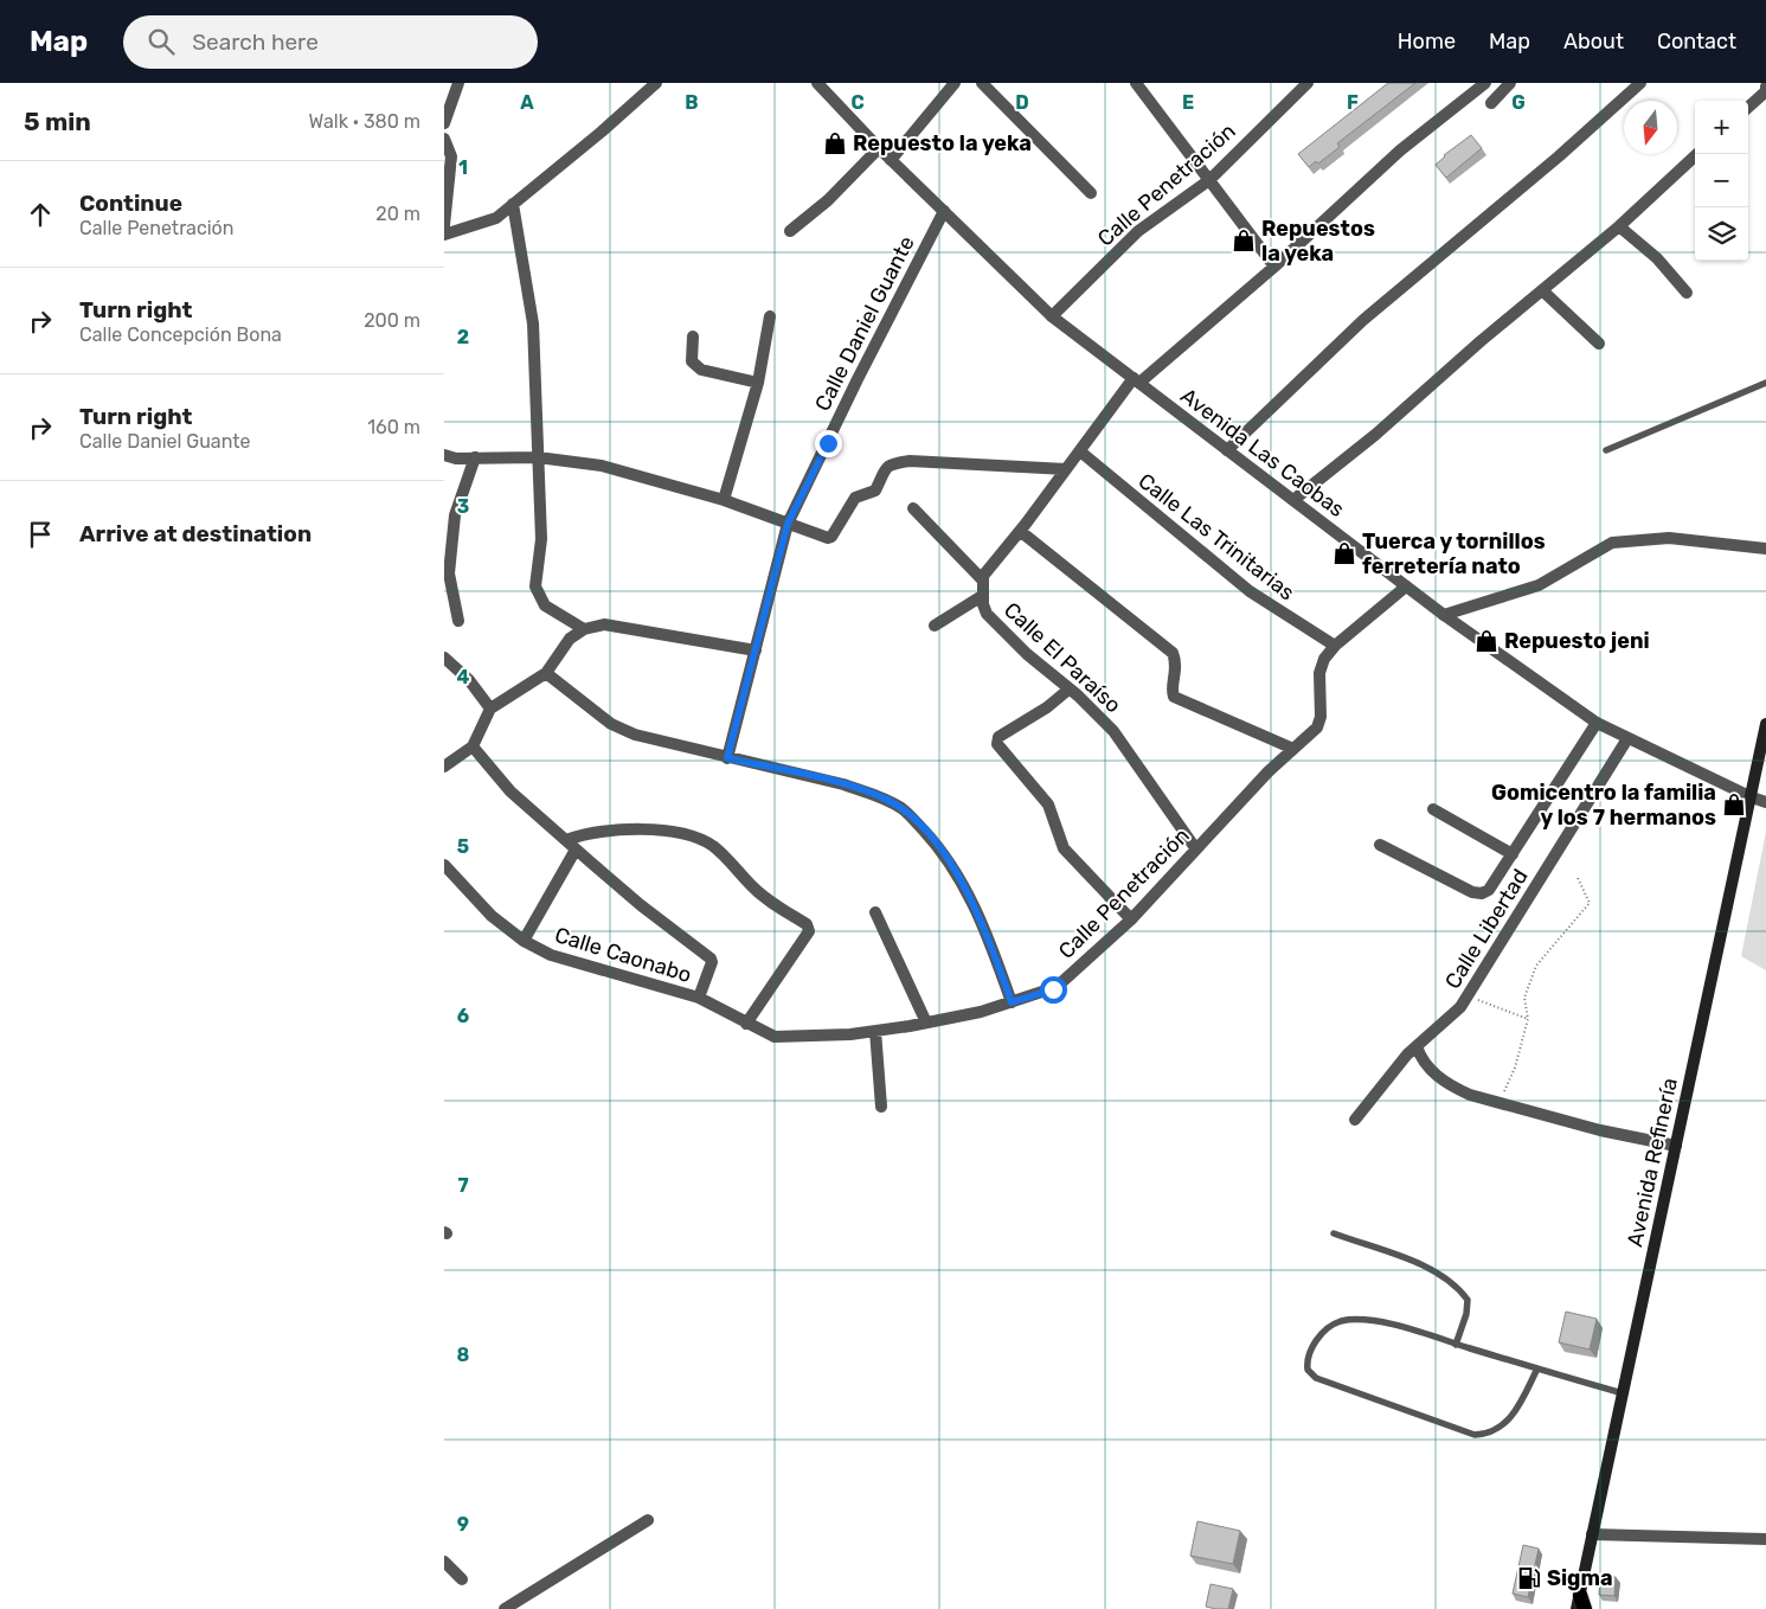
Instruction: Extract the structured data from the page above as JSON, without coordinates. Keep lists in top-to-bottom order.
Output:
{
  "streets": {
    "main road": ["Avenida Refinería"],
    "street": [
      "Calle Penetración",
      "Calle Daniel Guante",
      "Avenida Las Caobas",
      "Calle Las Trinitarias",
      "Calle El Paraíso",
      "Calle Libertad",
      "Calle Caonabo"
    ]
  },
  "crossings": [
    ["Calle Penetración", "Avenida Las Caobas"],
    ["Calle Penetración", "Calle Las Trinitarias"],
    ["Calle Penetración", "Calle El Paraíso"],
    ["Calle Penetración", "Calle Caonabo"],
    ["Calle Daniel Guante", "Avenida Las Caobas"],
    ["Avenida Las Caobas", "Calle Libertad"],
    ["Avenida Las Caobas", "Avenida Refinería"]
  ],
  "places": {
    "shop": [
      "Repuesto la yeka",
      "Repuestos la yeka",
      "Tuerca y tornillos ferretería nato",
      "Repuesto jeni",
      "Gomicentro la familia y los 7 hermanos"
    ],
    "fuel station": ["Sigma"]
  },
  "north": "bottom",
  "page": {
    "header": "Map",
    "search": "Search here",
    "nav": [
      "Home",
      "Map",
      "About",
      "Contact"
    ],
    "heading": ["5 min", "Walk · 380 m"],
    "map_buttons": ["+", "−"],
    "list": [
      ["Continue", "Calle Penetración", "20 m"],
      ["Turn right", "Calle Concepción Bona", "200 m"],
      ["Turn right", "Calle Daniel Guante", "160 m"],
      "Arrive at destination"
    ]
  },
  "grid": {
    "columns": [
      "A",
      "B",
      "C",
      "D",
      "E",
      "F",
      "G"
    ],
    "rows": [
      "1",
      "2",
      "3",
      "4",
      "5",
      "6",
      "7",
      "8",
      "9"
    ]
  }
}
